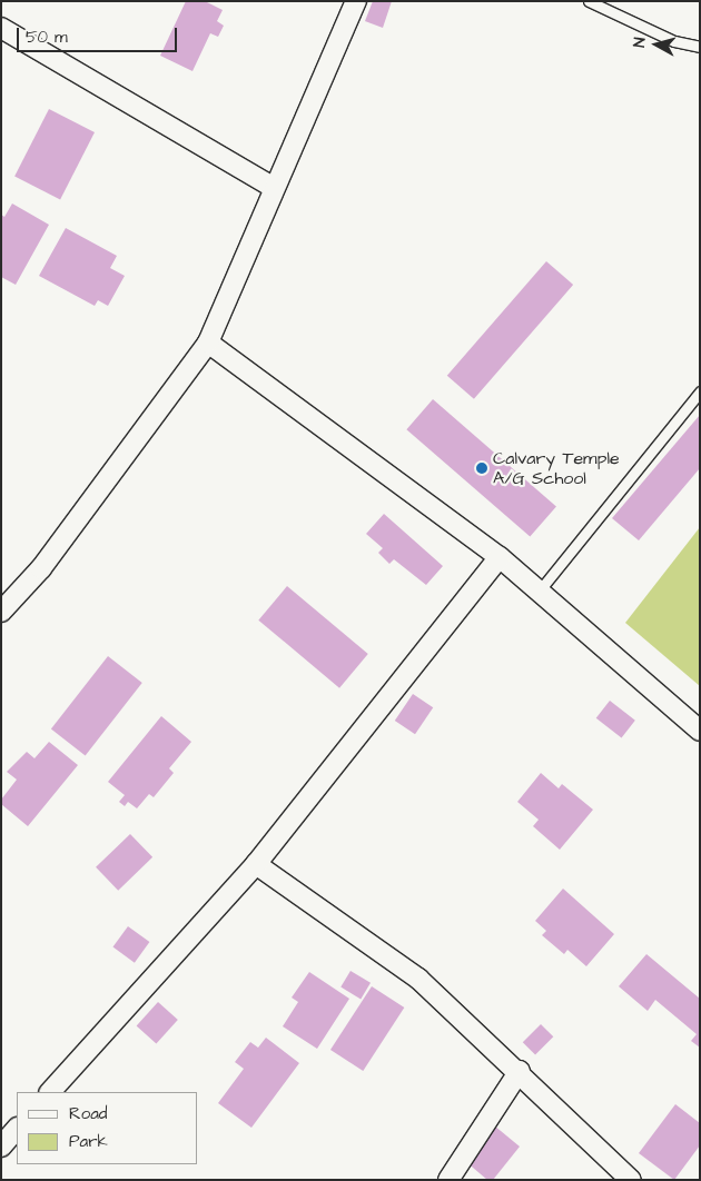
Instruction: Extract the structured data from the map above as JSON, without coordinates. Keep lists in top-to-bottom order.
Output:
{
  "places": ["Calvary Temple A/G School"],
  "legend": ["Road", "Park"],
  "scale_bar": "50 m",
  "north": "left"
}
